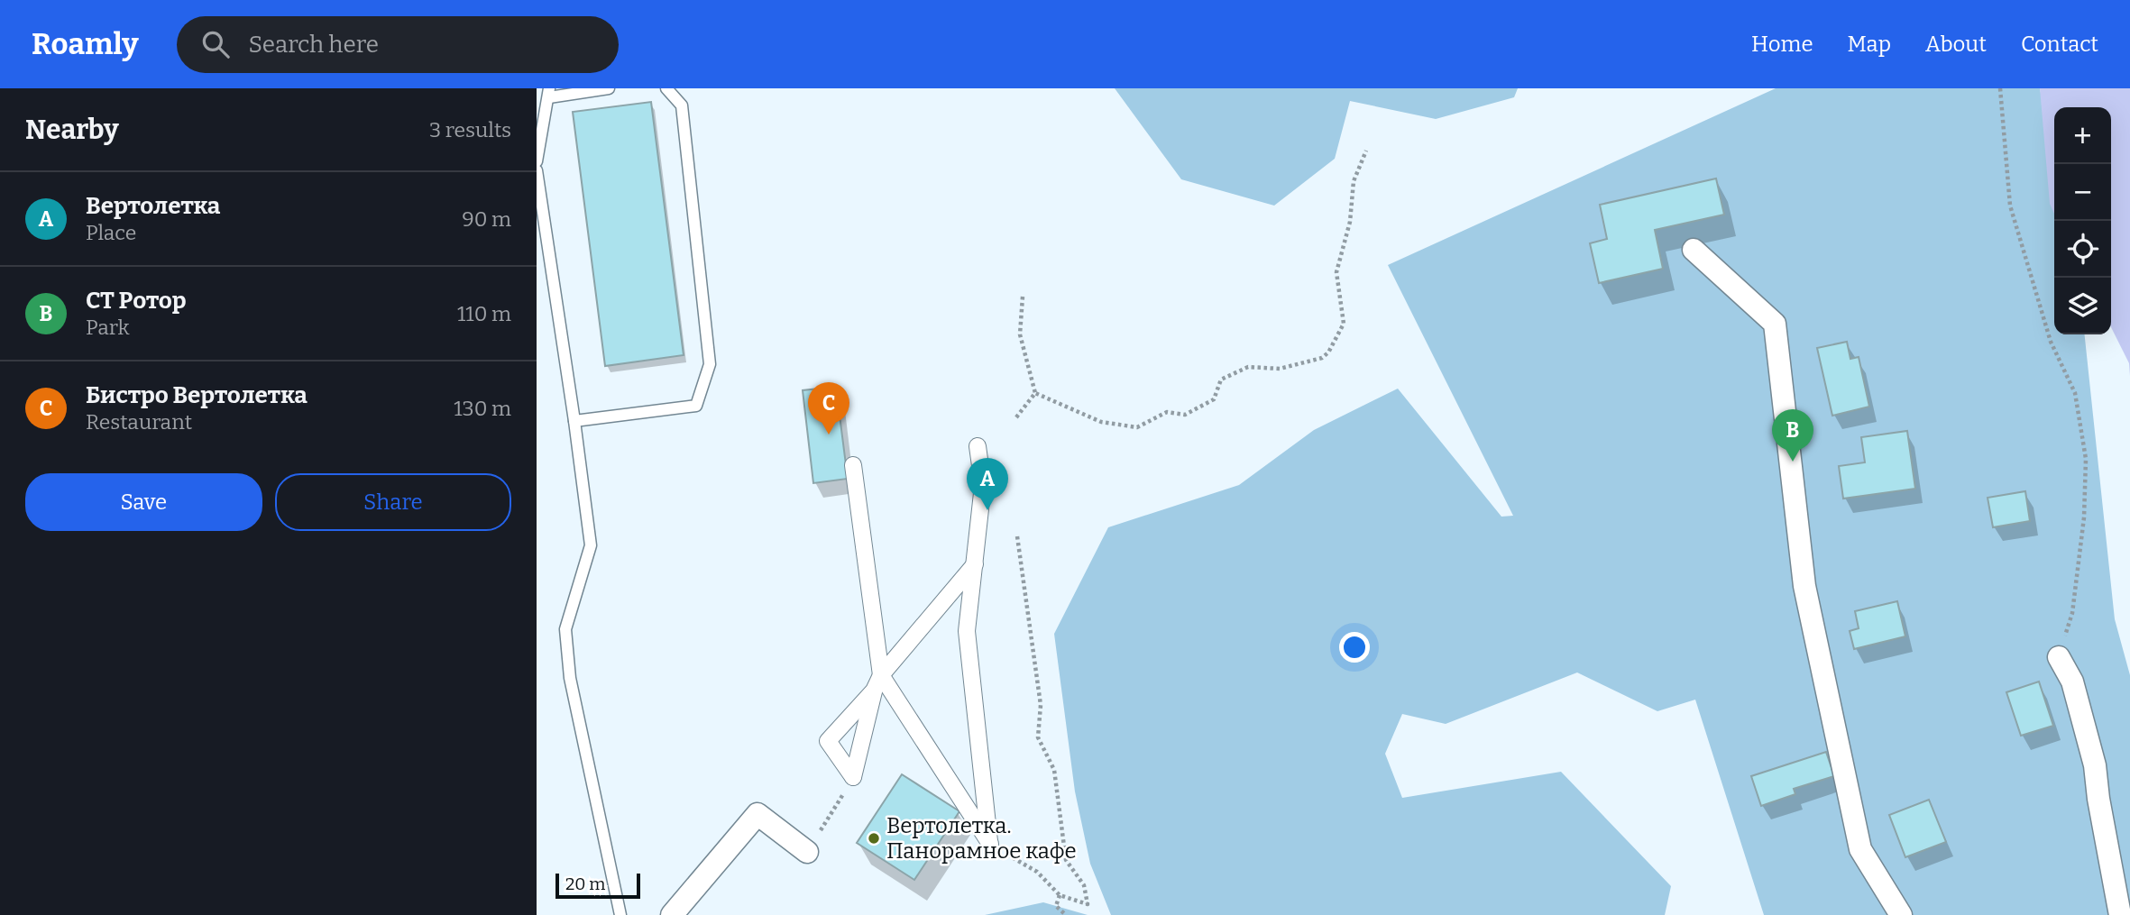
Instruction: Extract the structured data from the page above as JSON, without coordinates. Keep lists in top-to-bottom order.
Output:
{
  "places": ["Вертолетка. Панорамное кафе"],
  "scale_bar": "20 m",
  "page": {
    "header": "Roamly",
    "search": "Search here",
    "nav": [
      "Home",
      "Map",
      "About",
      "Contact"
    ],
    "heading": ["Nearby", "3 results"],
    "map_buttons": ["+", "−"],
    "list": [
      {
        "mark": "A",
        "name": "Вертолетка",
        "note": "Place",
        "value": "90 m"
      },
      {
        "mark": "B",
        "name": "СТ Ротор",
        "note": "Park",
        "value": "110 m"
      },
      {
        "mark": "C",
        "name": "Бистро Вертолетка",
        "note": "Restaurant",
        "value": "130 m"
      }
    ],
    "pins": ["C", "B", "A"],
    "buttons": ["Save", "Share"],
    "scale": "20 m"
  }
}
